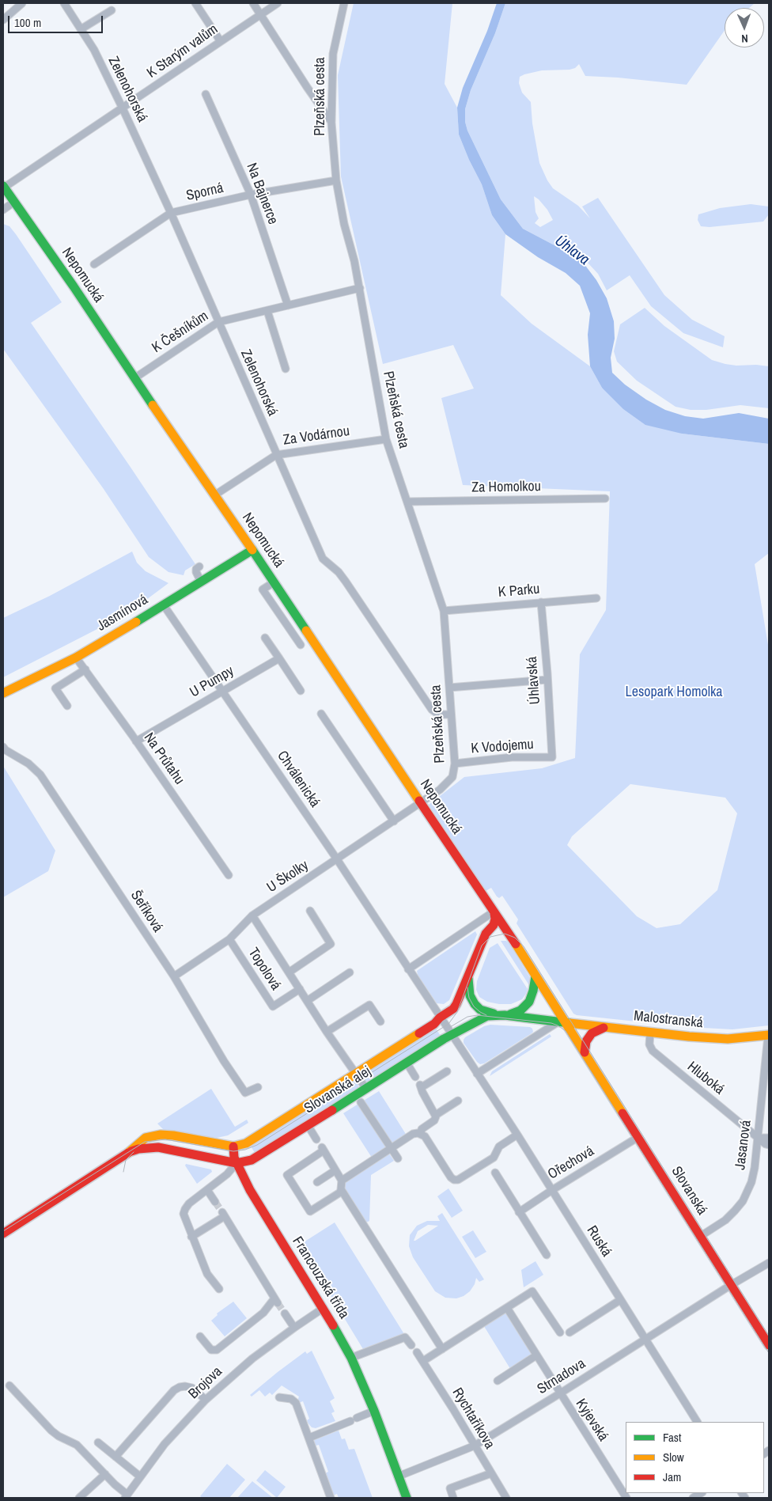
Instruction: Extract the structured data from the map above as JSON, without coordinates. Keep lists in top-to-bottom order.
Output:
{
  "streets": {
    "main road": [
      "Nepomucká",
      "Jasmínová",
      "Malostranská",
      "Slovanská alej",
      "Slovanská",
      "Francouzská třída"
    ],
    "street": [
      "K Starým valům",
      "Zelenohorská",
      "Plzeňská cesta",
      "Sporná",
      "Na Bajnerce",
      "K Češníkům",
      "Za Vodárnou",
      "Za Homolkou",
      "K Parku",
      "Úhlavská",
      "U Pumpy",
      "K Vodojemu",
      "Na Průtahu",
      "Chválenická",
      "U Školky",
      "Šeříková",
      "Topolová",
      "Hluboká",
      "Jasanová",
      "Ořechová",
      "Ruská",
      "Strnadova",
      "Brojova",
      "Rychtaříkova",
      "Kyjevská"
    ]
  },
  "crossings": [
    ["K Starým valům", "Zelenohorská"],
    ["K Starým valům", "Nepomucká"],
    ["Zelenohorská", "Plzeňská cesta"],
    ["Zelenohorská", "Sporná"],
    ["Zelenohorská", "K Češníkům"],
    ["Zelenohorská", "Za Vodárnou"],
    ["Plzeňská cesta", "Sporná"],
    ["Plzeňská cesta", "Nepomucká"],
    ["Plzeňská cesta", "K Češníkům"],
    ["Plzeňská cesta", "Za Vodárnou"],
    ["Plzeňská cesta", "Za Homolkou"],
    ["Plzeňská cesta", "K Parku"],
    ["Plzeňská cesta", "K Vodojemu"],
    ["Plzeňská cesta", "U Školky"],
    ["Sporná", "Na Bajnerce"],
    ["Na Bajnerce", "K Češníkům"],
    ["Nepomucká", "K Češníkům"],
    ["Nepomucká", "Za Vodárnou"],
    ["Nepomucká", "Jasmínová"],
    ["Nepomucká", "U Školky"],
    ["Nepomucká", "Malostranská"],
    ["Nepomucká", "Slovanská alej"],
    ["Nepomucká", "Slovanská"],
    ["K Parku", "Úhlavská"],
    ["Jasmínová", "Na Průtahu"],
    ["Jasmínová", "Chválenická"],
    ["Úhlavská", "K Vodojemu"],
    ["U Pumpy", "Na Průtahu"],
    ["U Pumpy", "Chválenická"],
    ["Chválenická", "U Školky"],
    ["Chválenická", "Slovanská alej"],
    ["Chválenická", "Ruská"],
    ["U Školky", "Šeříková"],
    ["U Školky", "Topolová"],
    ["Topolová", "Slovanská alej"],
    ["Malostranská", "Hluboká"],
    ["Malostranská", "Slovanská alej"],
    ["Malostranská", "Jasanová"],
    ["Malostranská", "Slovanská"],
    ["Hluboká", "Jasanová"],
    ["Slovanská alej", "Slovanská"],
    ["Slovanská alej", "Ruská"],
    ["Slovanská alej", "Francouzská třída"],
    ["Jasanová", "Slovanská"],
    ["Ořechová", "Slovanská"],
    ["Ořechová", "Ruská"],
    ["Slovanská", "Strnadova"],
    ["Ruská", "Strnadova"],
    ["Francouzská třída", "Strnadova"],
    ["Francouzská třída", "Brojova"],
    ["Strnadova", "Rychtaříkova"],
    ["Strnadova", "Kyjevská"]
  ],
  "water": ["Úhlava"],
  "parks": ["Lesopark Homolka"],
  "legend": ["Fast", "Slow", "Jam"],
  "scale_bar": "100 m",
  "north": "bottom"
}
